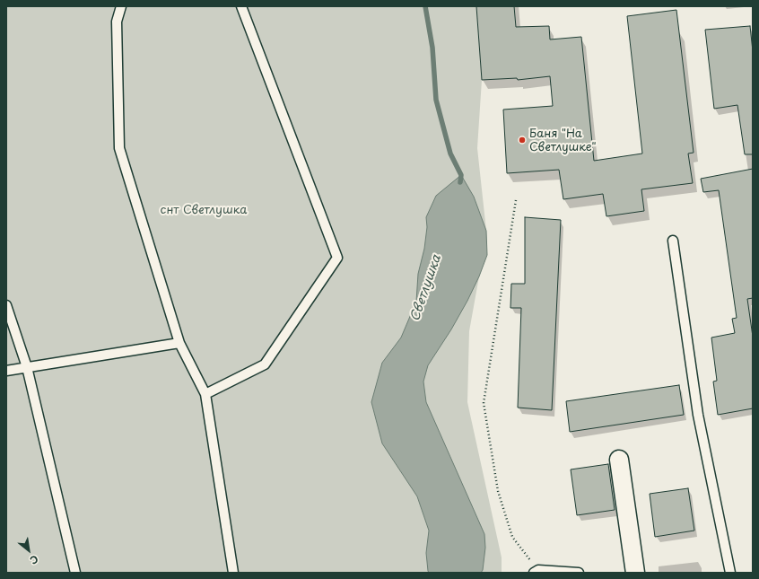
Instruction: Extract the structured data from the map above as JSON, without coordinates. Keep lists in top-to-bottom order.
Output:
{
  "water": ["Светлушка"],
  "parks": ["снт Светлушка"],
  "places": ["Баня \"На Светлушке\""],
  "north": "bottom right"
}
